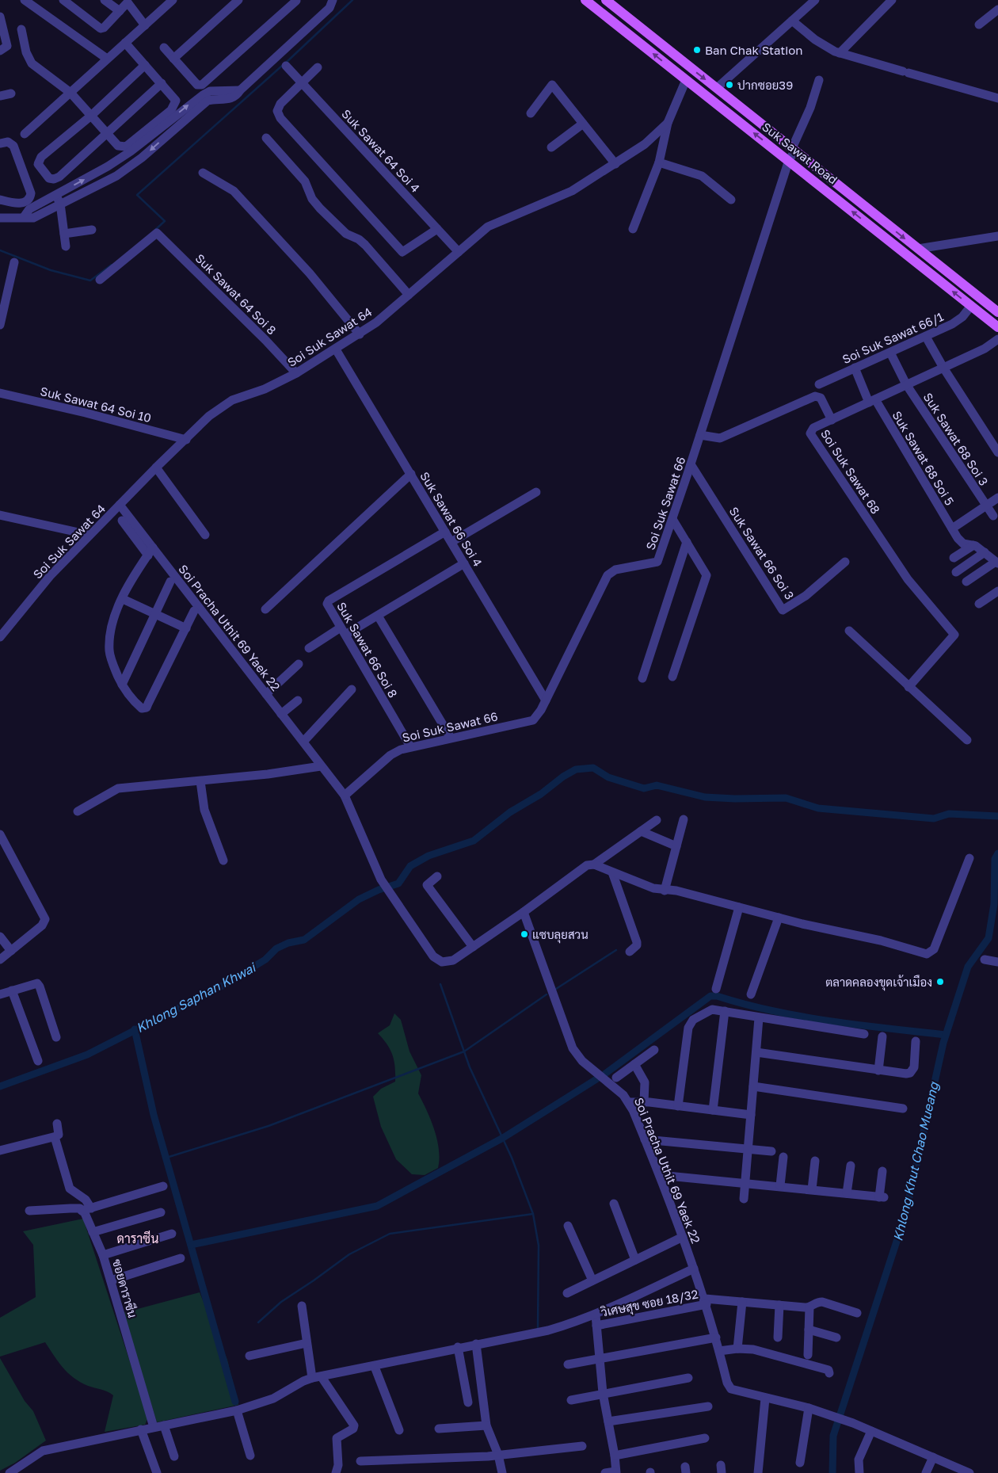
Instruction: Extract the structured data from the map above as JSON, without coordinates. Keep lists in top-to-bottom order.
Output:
{
  "streets": {
    "main road": ["Suk Sawat Road"],
    "street": [
      "Suk Sawat 64 Soi 4",
      "Suk Sawat 64 Soi 8",
      "Soi Suk Sawat 64",
      "Soi Suk Sawat 66/1",
      "Suk Sawat 64 Soi 10",
      "Suk Sawat 68 Soi 3",
      "Suk Sawat 68 Soi 5",
      "Soi Suk Sawat 68",
      "Soi Suk Sawat 66",
      "Suk Sawat 66 Soi 4",
      "Suk Sawat 66 Soi 3",
      "Soi Pracha Uthit 69 Yaek 22",
      "Suk Sawat 66 Soi 8",
      "ซอยดาราซีน",
      "วิเศษสุข ซอย 18/32"
    ]
  },
  "crossings": [
    ["Suk Sawat 64 Soi 4", "Soi Suk Sawat 64"],
    ["Suk Sawat Road", "Soi Suk Sawat 64"],
    ["Suk Sawat Road", "Soi Suk Sawat 66/1"],
    ["Suk Sawat Road", "Soi Suk Sawat 66"],
    ["Suk Sawat 64 Soi 8", "Soi Suk Sawat 64"],
    ["Soi Suk Sawat 64", "Suk Sawat 64 Soi 10"],
    ["Soi Suk Sawat 64", "Suk Sawat 66 Soi 4"],
    ["Soi Suk Sawat 64", "Soi Pracha Uthit 69 Yaek 22"],
    ["Soi Suk Sawat 66/1", "Suk Sawat 68 Soi 3"],
    ["Soi Suk Sawat 66/1", "Suk Sawat 68 Soi 5"],
    ["Suk Sawat 68 Soi 3", "Soi Suk Sawat 68"],
    ["Suk Sawat 68 Soi 5", "Soi Suk Sawat 68"],
    ["Soi Suk Sawat 66", "Suk Sawat 66 Soi 4"],
    ["Soi Suk Sawat 66", "Suk Sawat 66 Soi 3"],
    ["Soi Suk Sawat 66", "Soi Pracha Uthit 69 Yaek 22"],
    ["Soi Suk Sawat 66", "Suk Sawat 66 Soi 8"],
    ["Suk Sawat 66 Soi 4", "Suk Sawat 66 Soi 8"],
    ["Soi Pracha Uthit 69 Yaek 22", "วิเศษสุข ซอย 18/32"]
  ],
  "districts": ["ดาราซีน"],
  "water": ["Khlong Saphan Khwai", "Khlong Khut Chao Mueang"],
  "places": [
    "Ban Chak Station",
    "ปากซอย39",
    "แซบลุยสวน",
    "ตลาดคลองขุดเจ้าเมือง"
  ]
}
